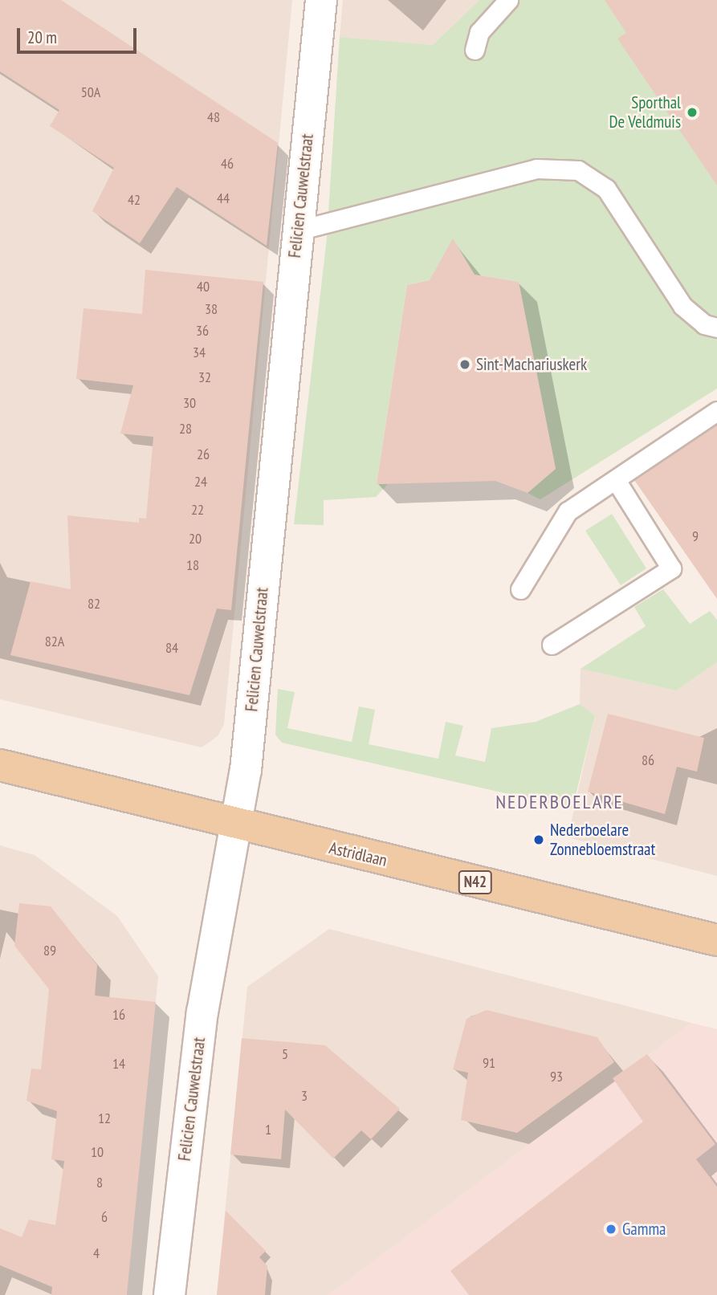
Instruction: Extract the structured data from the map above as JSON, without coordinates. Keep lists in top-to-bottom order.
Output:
{
  "streets": {
    "main road": ["Astridlaan", "N42"],
    "street": ["Felicien Cauwelstraat"]
  },
  "crossings": [
    ["Felicien Cauwelstraat", "Astridlaan"]
  ],
  "districts": ["NEDERBOELARE"],
  "places": [
    "Sporthal De Veldmuis",
    "Sint-Machariuskerk",
    "Nederboelare Zonnebloemstraat",
    "Gamma"
  ],
  "house_numbers": [
    "50A",
    "48",
    "46",
    "44",
    "42",
    "40",
    "38",
    "36",
    "34",
    "32",
    "30",
    "28",
    "26",
    "24",
    "22",
    "9",
    "20",
    "18",
    "82",
    "82A",
    "84",
    "86",
    "89",
    "16",
    "5",
    "91",
    "14",
    "93",
    "3",
    "12",
    "1",
    "10",
    "8",
    "6",
    "4"
  ],
  "scale_bar": "20 m"
}
